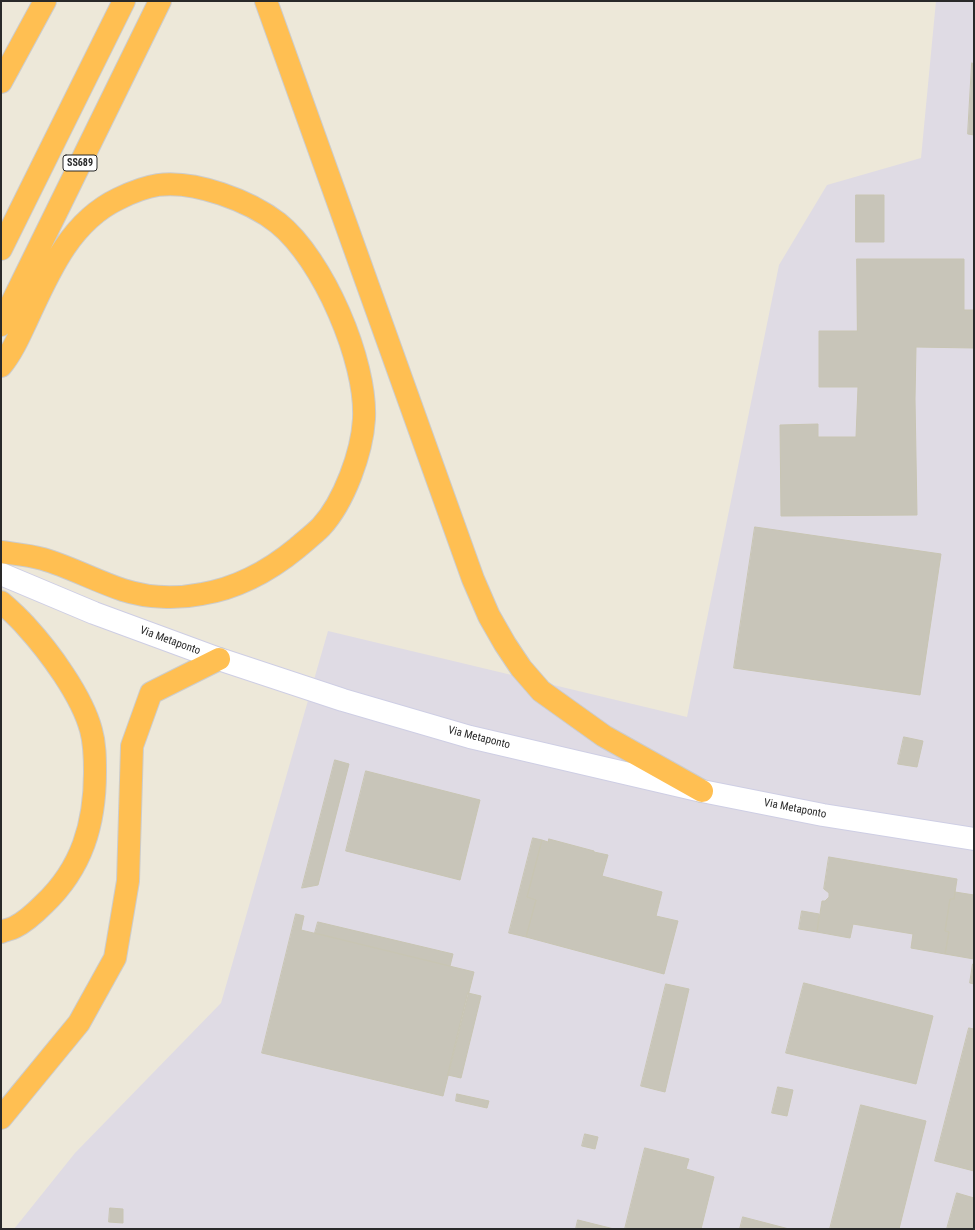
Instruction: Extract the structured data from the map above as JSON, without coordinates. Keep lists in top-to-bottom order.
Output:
{
  "streets": {
    "highway": ["SS689"],
    "main road": ["Via Metaponto"]
  }
}
